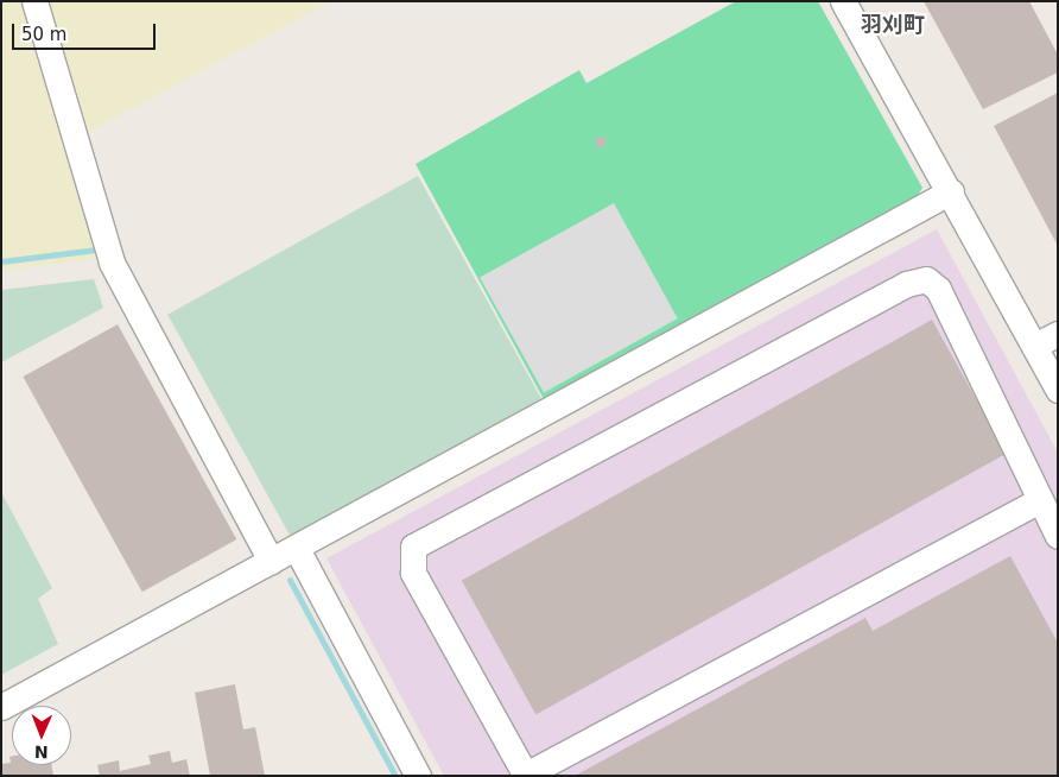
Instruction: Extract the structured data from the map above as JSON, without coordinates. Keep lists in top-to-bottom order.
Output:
{
  "districts": ["羽刈町"],
  "scale_bar": "50 m",
  "north": "bottom"
}
